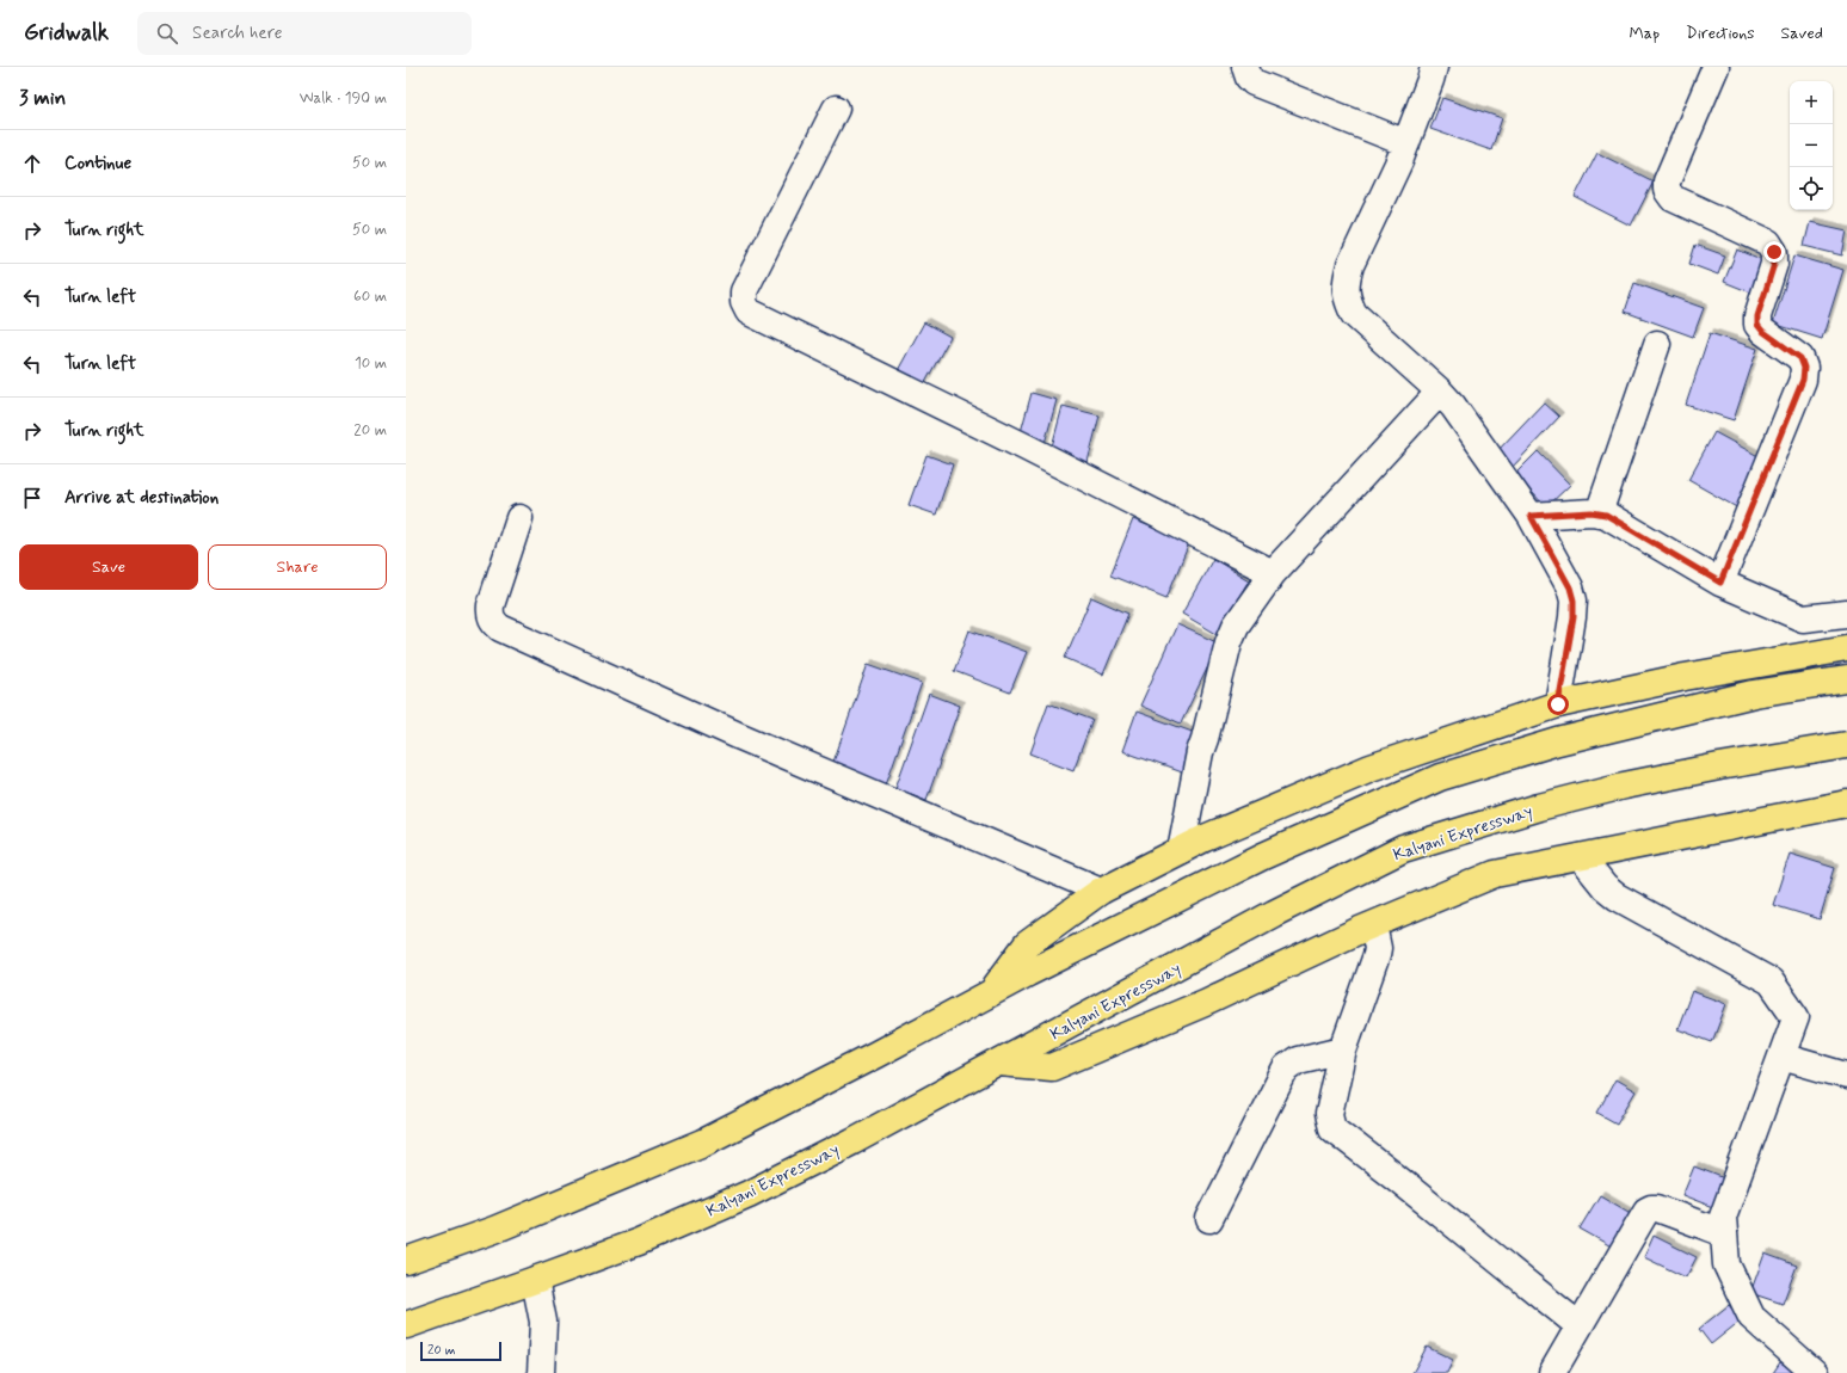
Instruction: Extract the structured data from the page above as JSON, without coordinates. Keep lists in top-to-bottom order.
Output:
{
  "streets": {
    "highway": ["Kalyani Expressway"]
  },
  "scale_bar": "20 m",
  "page": {
    "header": "Gridwalk",
    "search": "Search here",
    "nav": ["Map", "Directions", "Saved"],
    "heading": ["3 min", "Walk · 190 m"],
    "map_buttons": ["+", "−"],
    "list": [
      ["Continue", "50 m"],
      ["Turn right", "50 m"],
      ["Turn left", "60 m"],
      ["Turn left", "10 m"],
      ["Turn right", "20 m"],
      "Arrive at destination"
    ],
    "buttons": ["Save", "Share"],
    "scale": "20 m"
  }
}
